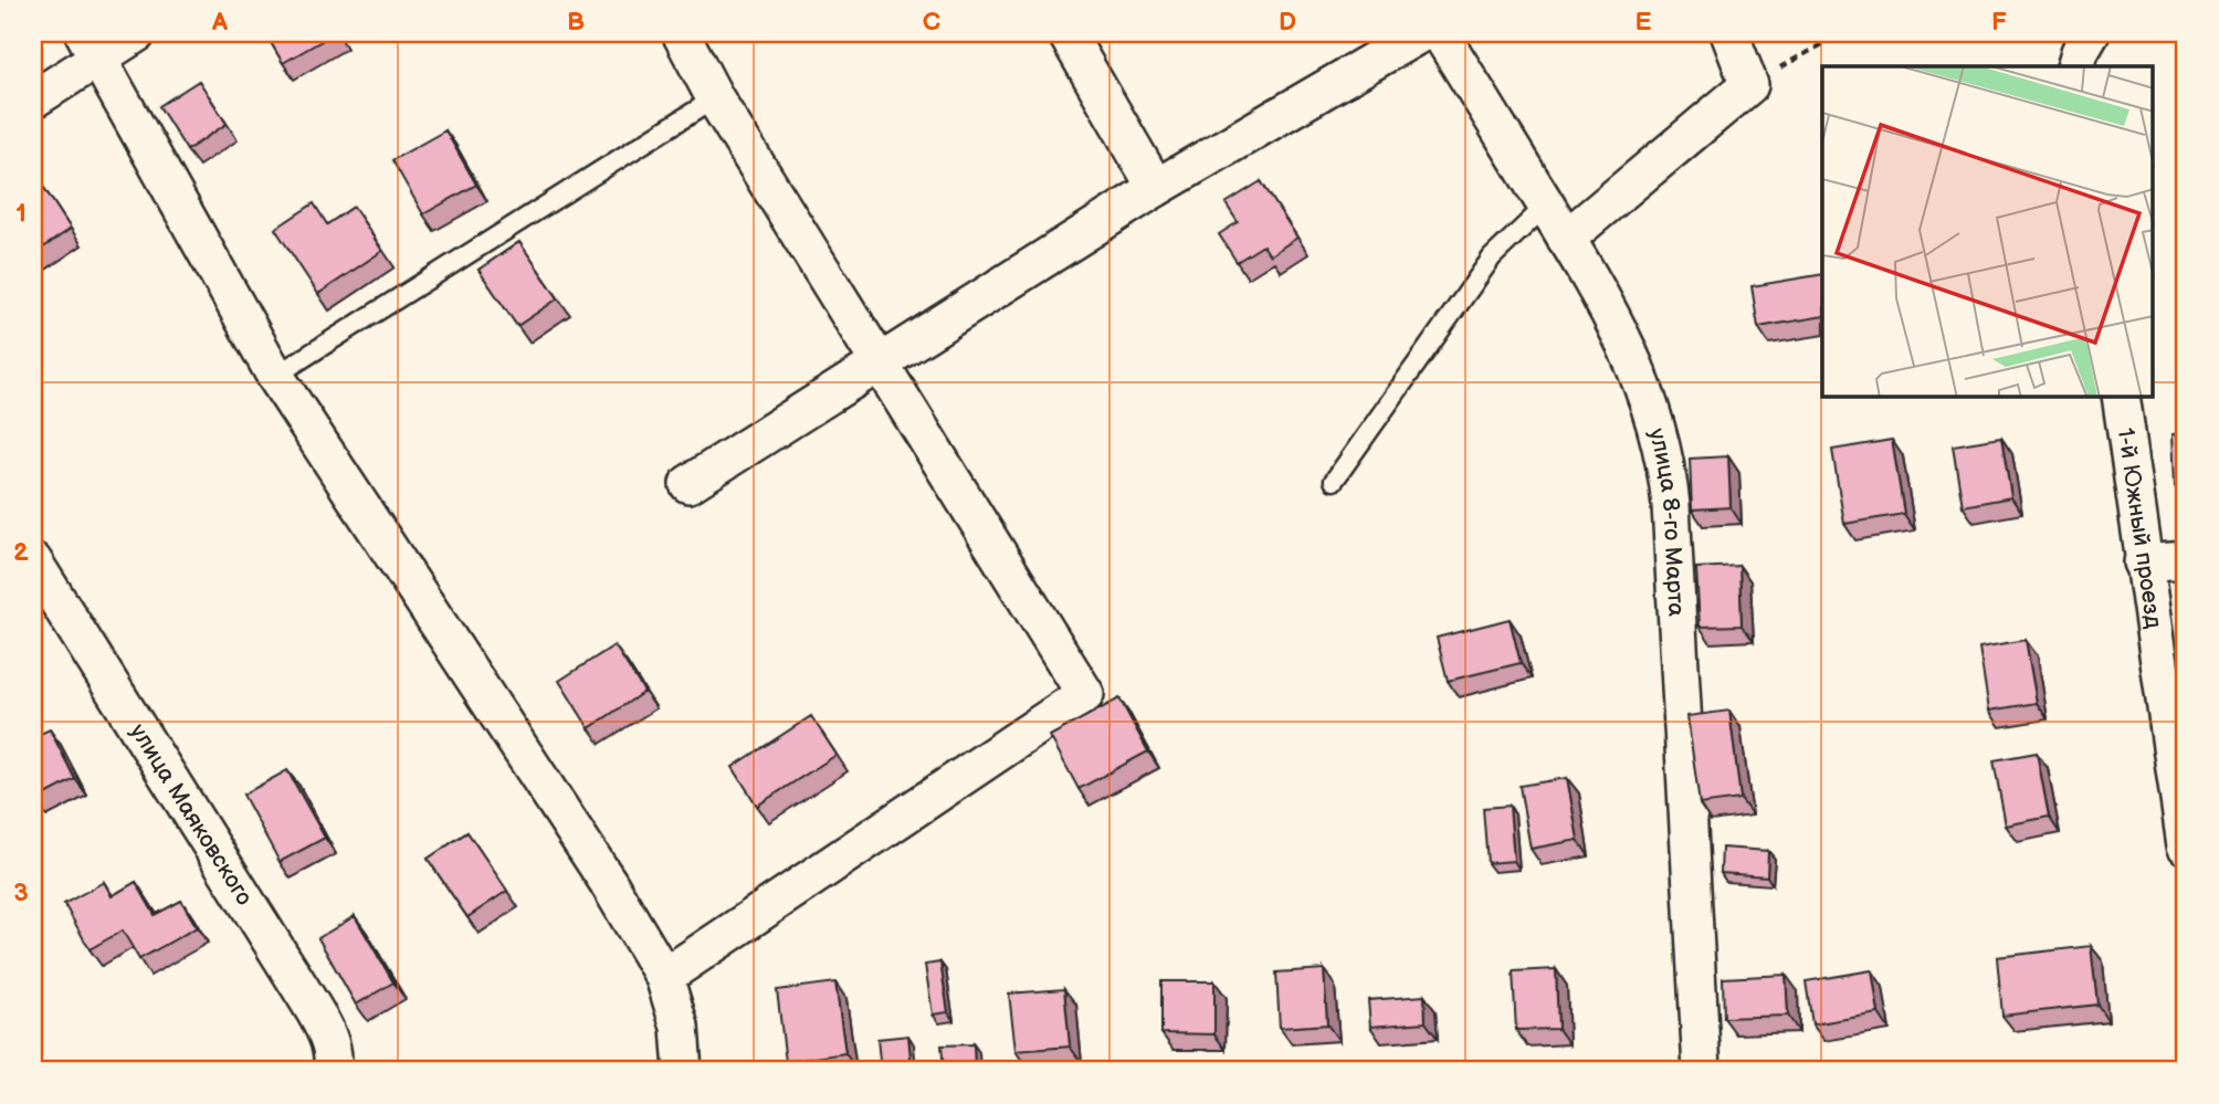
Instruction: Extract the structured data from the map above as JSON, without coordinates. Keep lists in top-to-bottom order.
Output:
{
  "streets": {
    "street": ["улица 8-го Марта", "1-й Южный проезд", "улица Маяковского"]
  },
  "grid": {
    "columns": [
      "A",
      "B",
      "C",
      "D",
      "E",
      "F"
    ],
    "rows": ["1", "2", "3"]
  }
}
